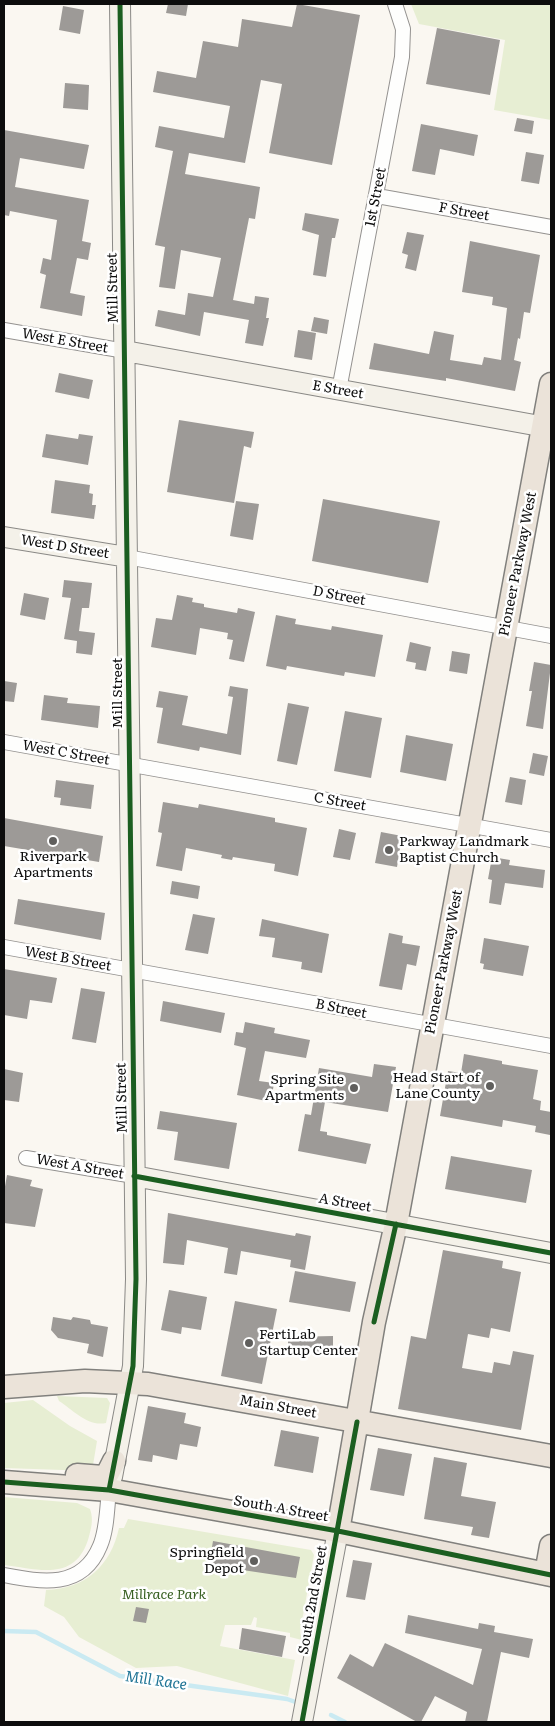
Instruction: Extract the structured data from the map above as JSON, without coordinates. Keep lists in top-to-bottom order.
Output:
{
  "streets": {
    "main road": [
      "Pioneer Parkway West",
      "Main Street",
      "South A Street",
      "South 2nd Street"
    ],
    "street": [
      "1st Street",
      "F Street",
      "Mill Street",
      "West E Street",
      "E Street",
      "West D Street",
      "D Street",
      "West C Street",
      "C Street",
      "West B Street",
      "B Street",
      "West A Street",
      "A Street"
    ]
  },
  "crossings": [
    ["1st Street", "F Street"],
    ["1st Street", "E Street"],
    ["Mill Street", "West E Street"],
    ["Mill Street", "E Street"],
    ["Mill Street", "West D Street"],
    ["Mill Street", "D Street"],
    ["Mill Street", "West C Street"],
    ["Mill Street", "C Street"],
    ["Mill Street", "West B Street"],
    ["Mill Street", "B Street"],
    ["Mill Street", "West A Street"],
    ["Mill Street", "A Street"],
    ["Mill Street", "Main Street"],
    ["Mill Street", "South A Street"],
    ["West E Street", "E Street"],
    ["E Street", "Pioneer Parkway West"],
    ["West D Street", "D Street"],
    ["Pioneer Parkway West", "D Street"],
    ["Pioneer Parkway West", "C Street"],
    ["Pioneer Parkway West", "B Street"],
    ["Pioneer Parkway West", "A Street"],
    ["Pioneer Parkway West", "Main Street"],
    ["Pioneer Parkway West", "South 2nd Street"],
    ["West C Street", "C Street"],
    ["West B Street", "B Street"],
    ["West A Street", "A Street"],
    ["Main Street", "South 2nd Street"],
    ["South A Street", "South 2nd Street"]
  ],
  "water": ["Mill Race"],
  "parks": ["Millrace Park"],
  "places": [
    "Riverpark Apartments",
    "Parkway Landmark Baptist Church",
    "Head Start of Lane County",
    "Spring Site Apartments",
    "FertiLab Startup Center",
    "Springfield Depot"
  ]
}
